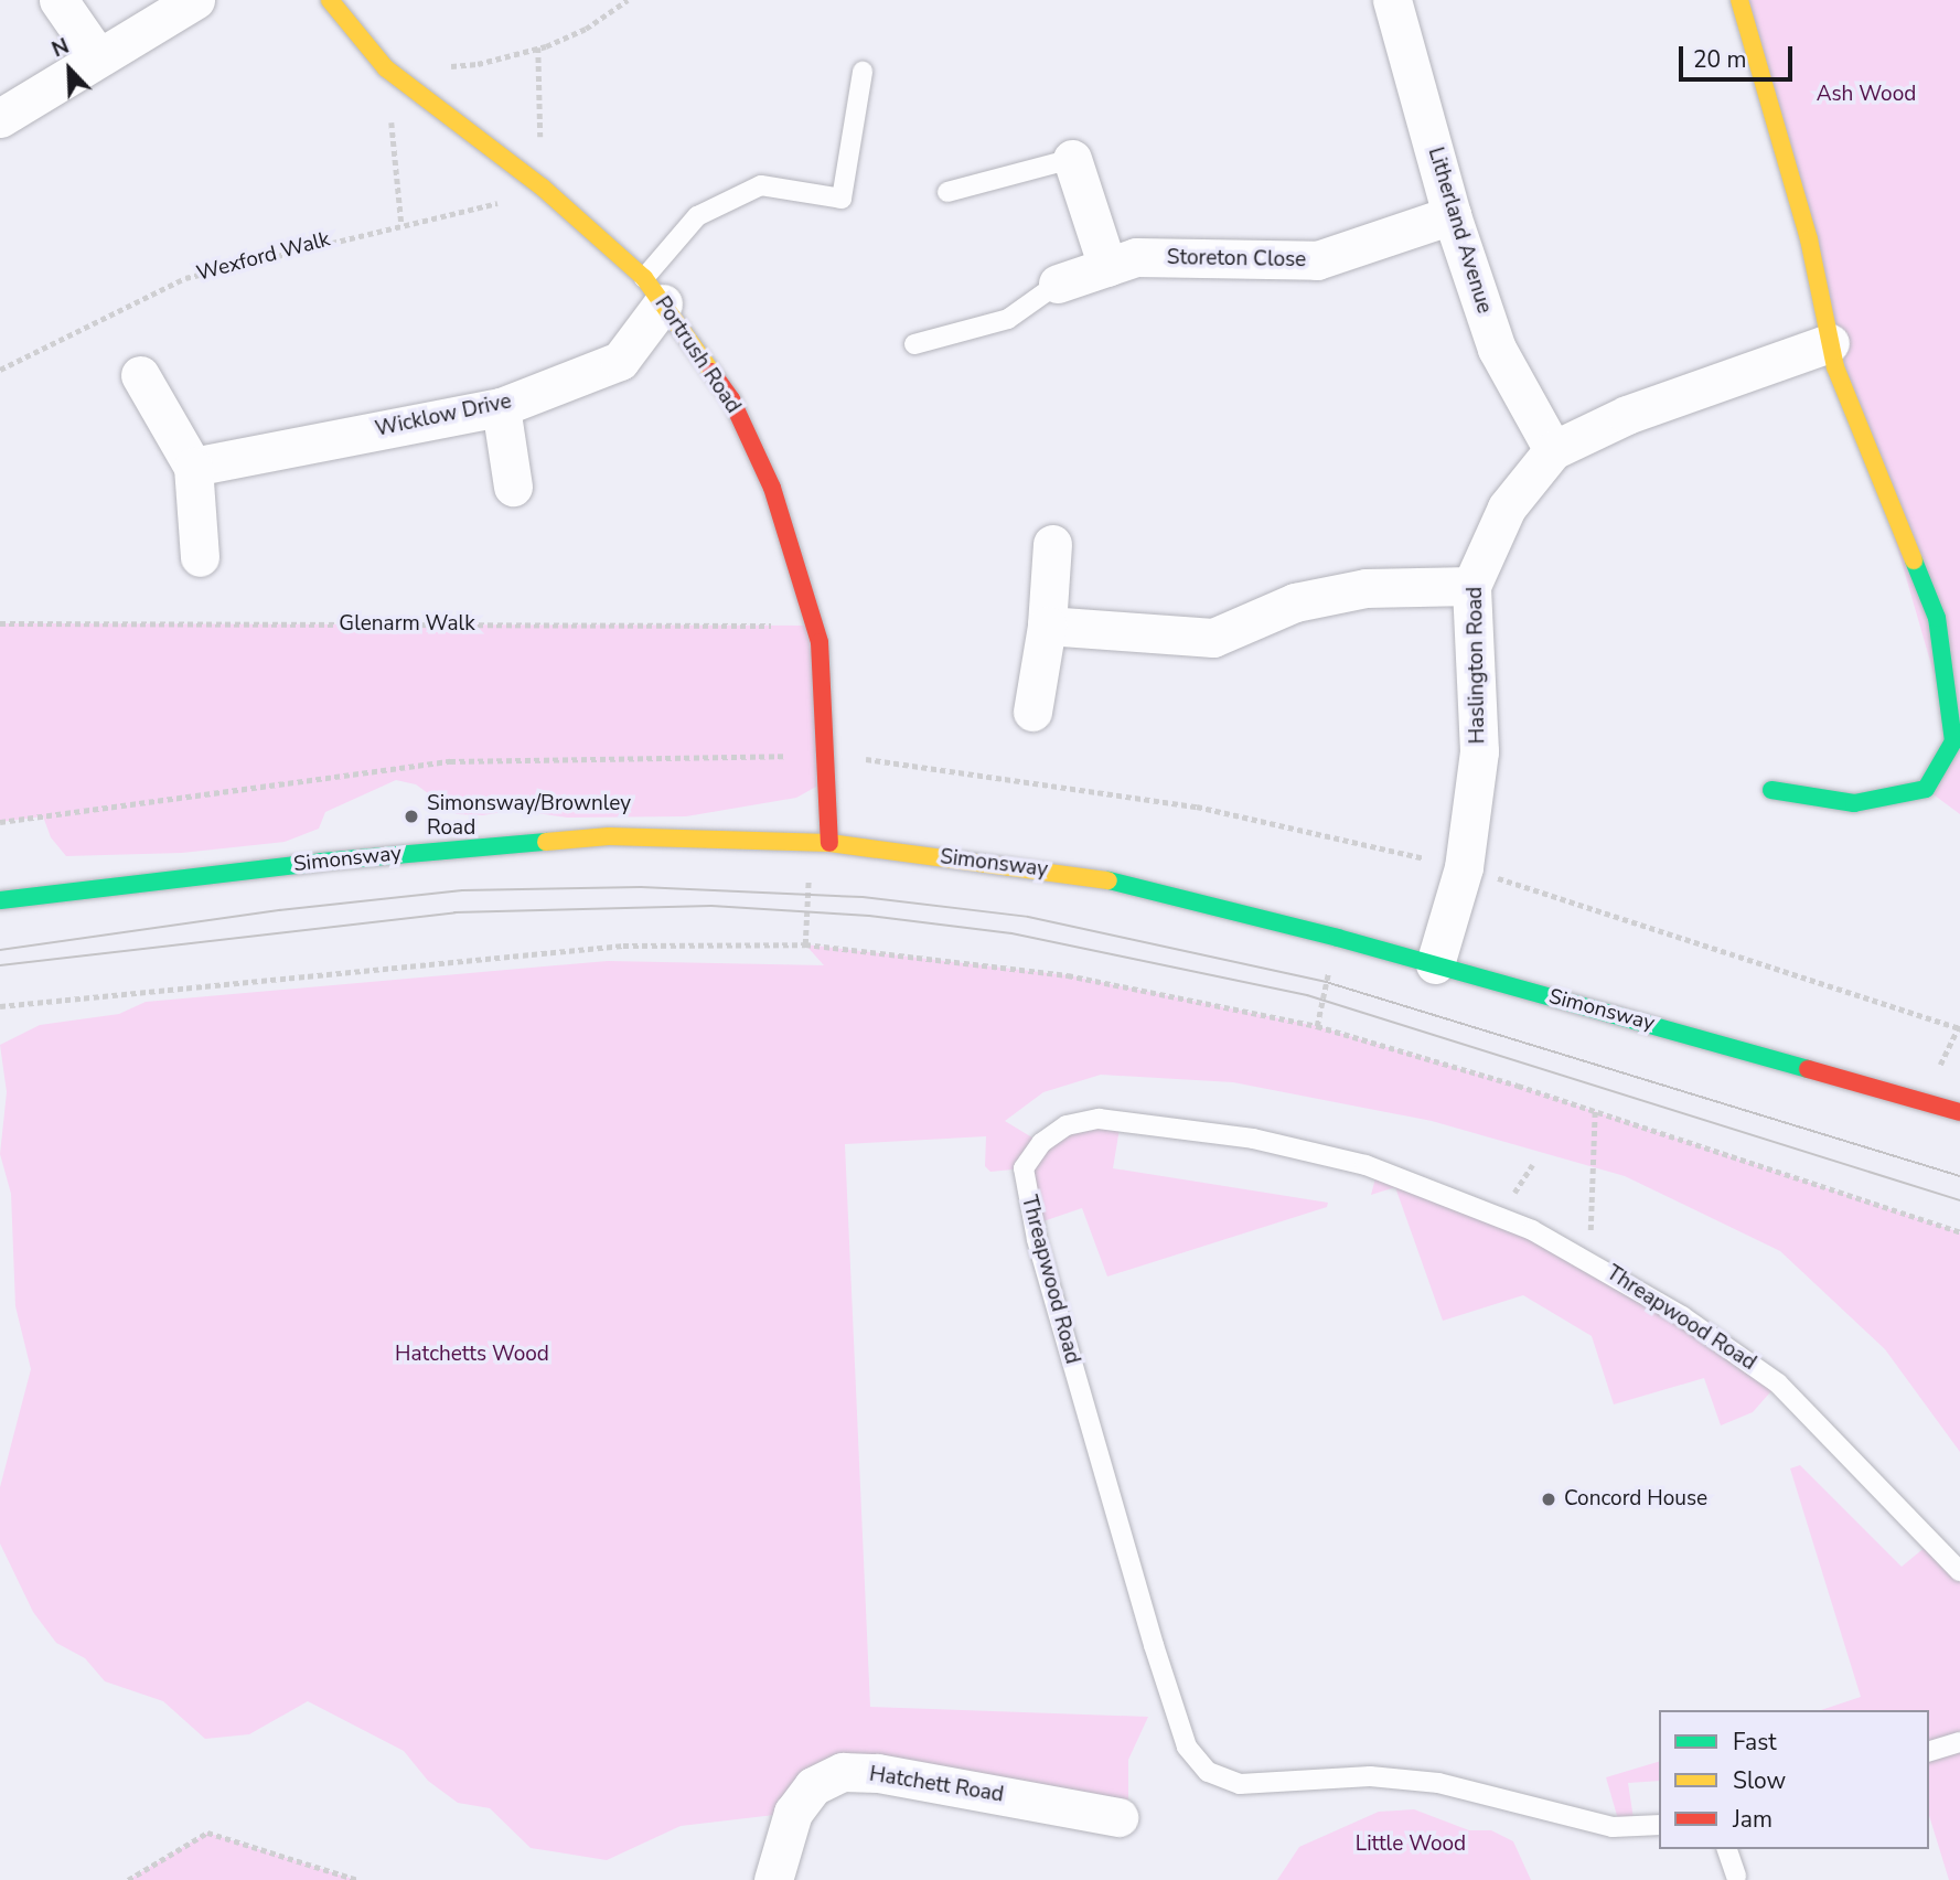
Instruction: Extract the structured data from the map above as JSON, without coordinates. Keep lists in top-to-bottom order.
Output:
{
  "streets": {
    "street": [
      "Litherland Avenue",
      "Storeton Close",
      "Portrush Road",
      "Wicklow Drive",
      "Haslington Road",
      "Simonsway",
      "Hatchett Road"
    ],
    "lane": ["Threapwood Road"],
    "path": ["Wexford Walk", "Glenarm Walk"]
  },
  "crossings": [
    ["Litherland Avenue", "Storeton Close"],
    ["Litherland Avenue", "Haslington Road"],
    ["Wexford Walk", "Portrush Road"],
    ["Portrush Road", "Wicklow Drive"],
    ["Portrush Road", "Glenarm Walk"],
    ["Portrush Road", "Simonsway"],
    ["Haslington Road", "Simonsway"]
  ],
  "parks": ["Ash Wood", "Hatchetts Wood", "Little Wood"],
  "places": ["Simonsway/Brownley Road", "Concord House"],
  "legend": ["Fast", "Slow", "Jam"],
  "scale_bar": "20 m",
  "north": "top left"
}
